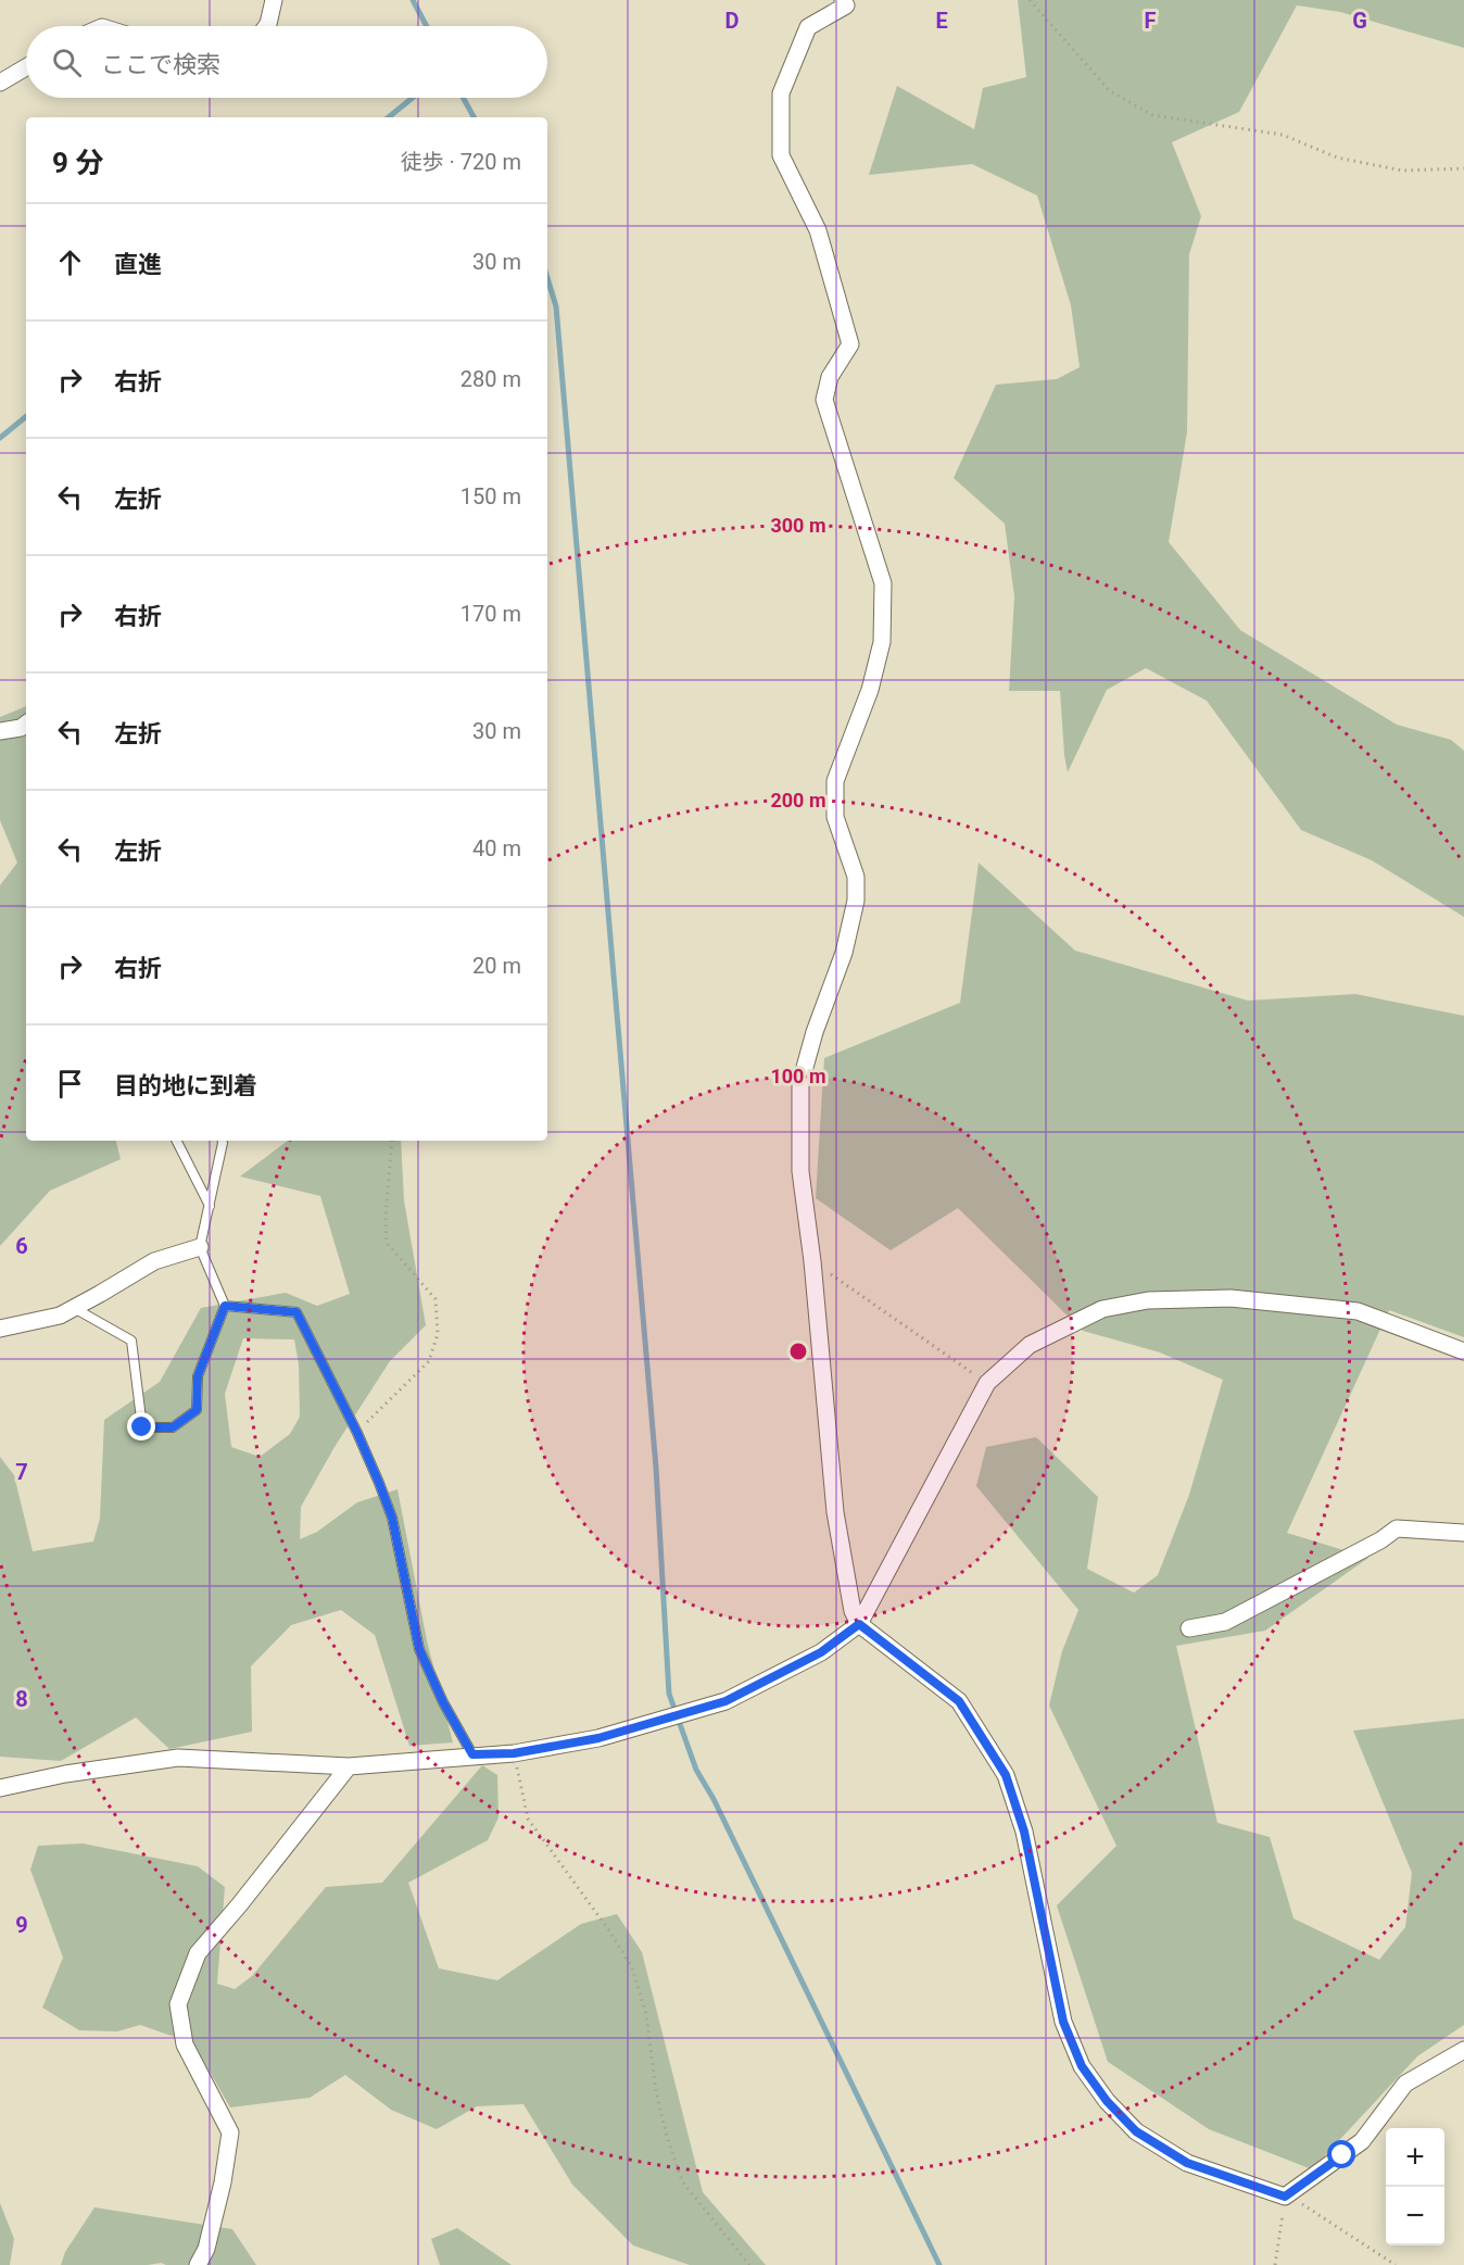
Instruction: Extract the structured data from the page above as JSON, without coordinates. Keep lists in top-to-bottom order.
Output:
{
  "page": {
    "search": "ここで検索",
    "heading": ["9 分", "徒歩 · 720 m"],
    "list": [
      ["直進", "30 m"],
      ["右折", "280 m"],
      ["左折", "150 m"],
      ["右折", "170 m"],
      ["左折", "30 m"],
      ["左折", "40 m"],
      ["右折", "20 m"],
      "目的地に到着"
    ],
    "map_buttons": ["+", "−"]
  },
  "grid": {
    "columns": [
      "D",
      "E",
      "F",
      "G"
    ],
    "rows": [
      "6",
      "7",
      "8",
      "9"
    ]
  },
  "rings": ["300 m", "200 m", "100 m"]
}
